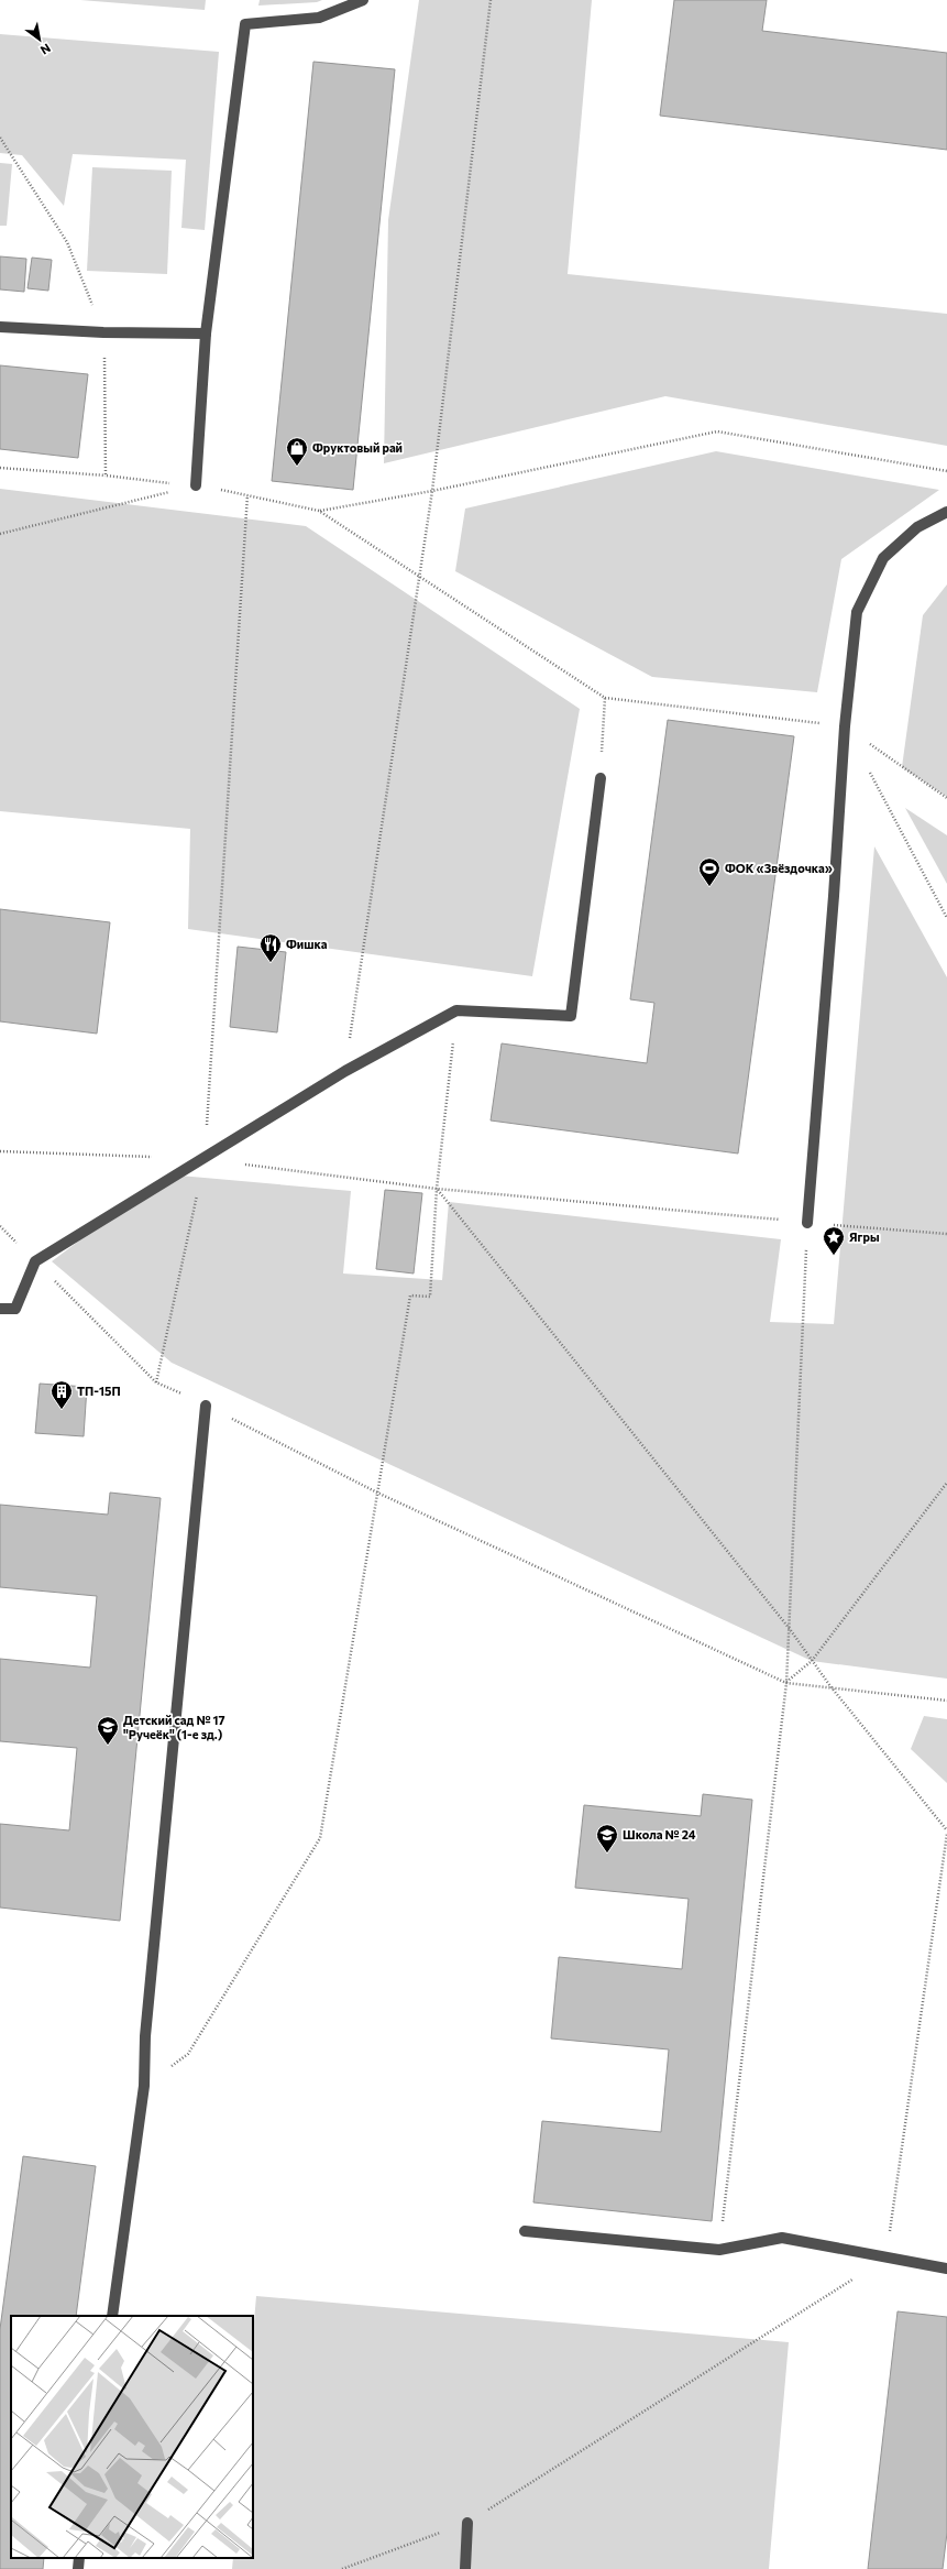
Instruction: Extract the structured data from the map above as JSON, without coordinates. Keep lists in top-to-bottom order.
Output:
{
  "places": {
    "shop": ["Фруктовый рай"],
    "sports": ["ФОК «Звёздочка»"],
    "restaurant": ["Фишка"],
    "place": ["Ягры"],
    "building": ["ТП-15П"],
    "school or university": ["Детский сад № 17 \"Ручеёк\" (1-е зд.)", "Школа № 24"]
  },
  "north": "bottom right"
}
